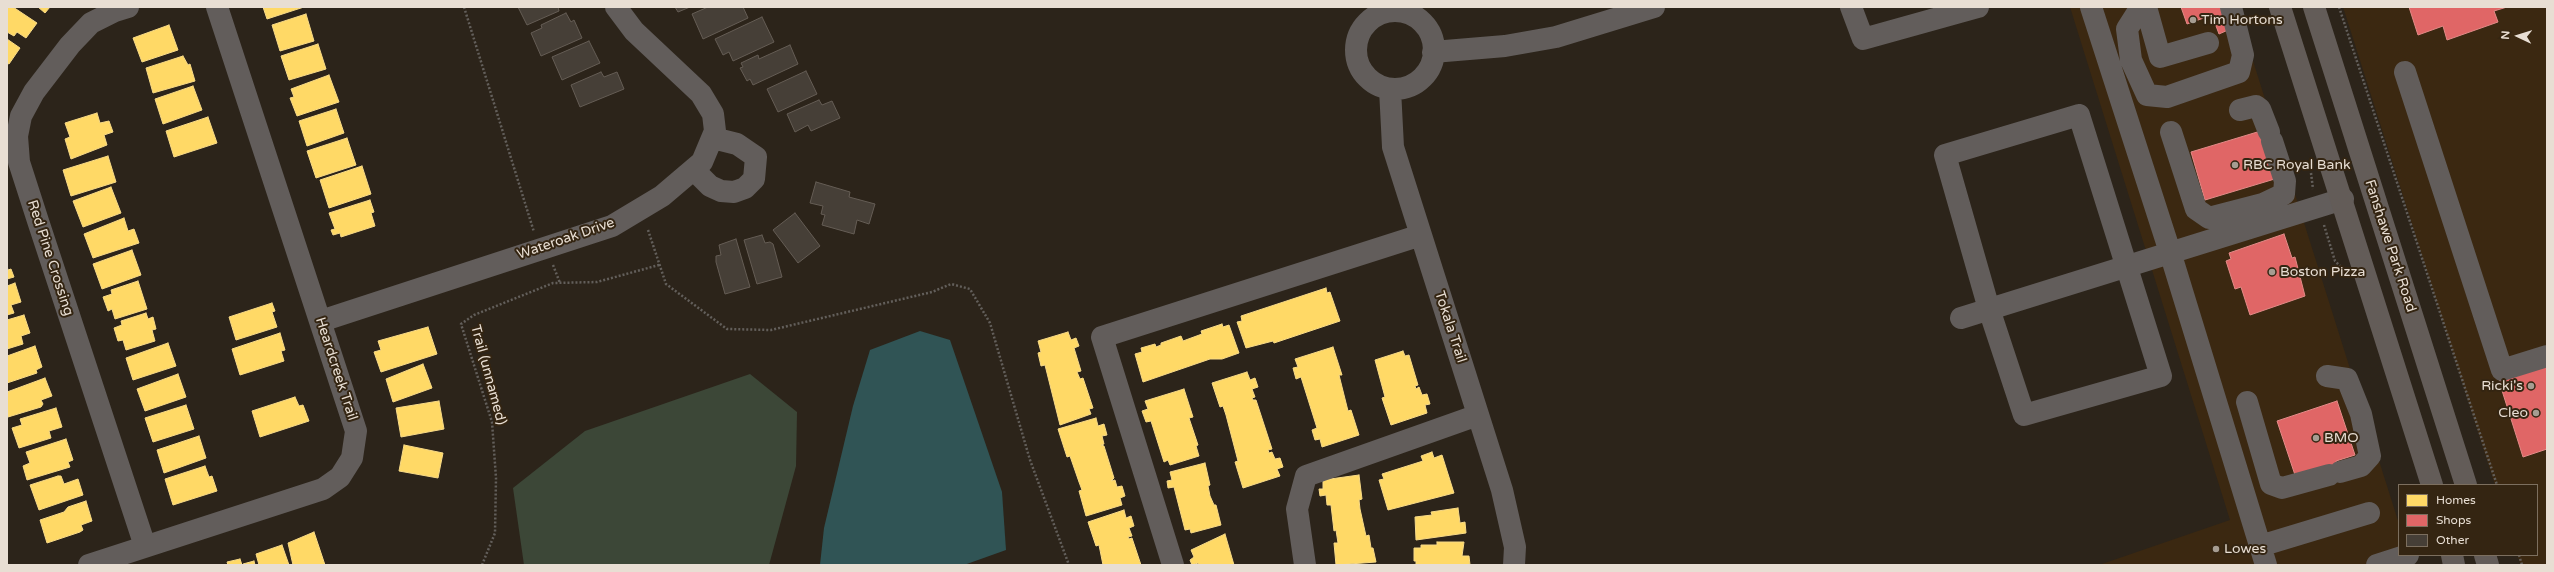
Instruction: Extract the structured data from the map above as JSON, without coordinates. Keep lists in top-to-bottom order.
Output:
{
  "streets": {
    "main road": ["Fanshawe Park Road"],
    "street": [
      "Wateroak Drive",
      "Red Pine Crossing",
      "Tokala Trail",
      "Heardcreek Trail"
    ],
    "path": ["Trail (unnamed)"]
  },
  "crossings": [
    ["Wateroak Drive", "Heardcreek Trail"],
    ["Red Pine Crossing", "Heardcreek Trail"]
  ],
  "places": [
    "Tim Hortons",
    "RBC Royal Bank",
    "Boston Pizza",
    "Ricki's",
    "Cleo",
    "BMO",
    "Lowes"
  ],
  "legend": ["Homes", "Shops", "Other"],
  "north": "left"
}
